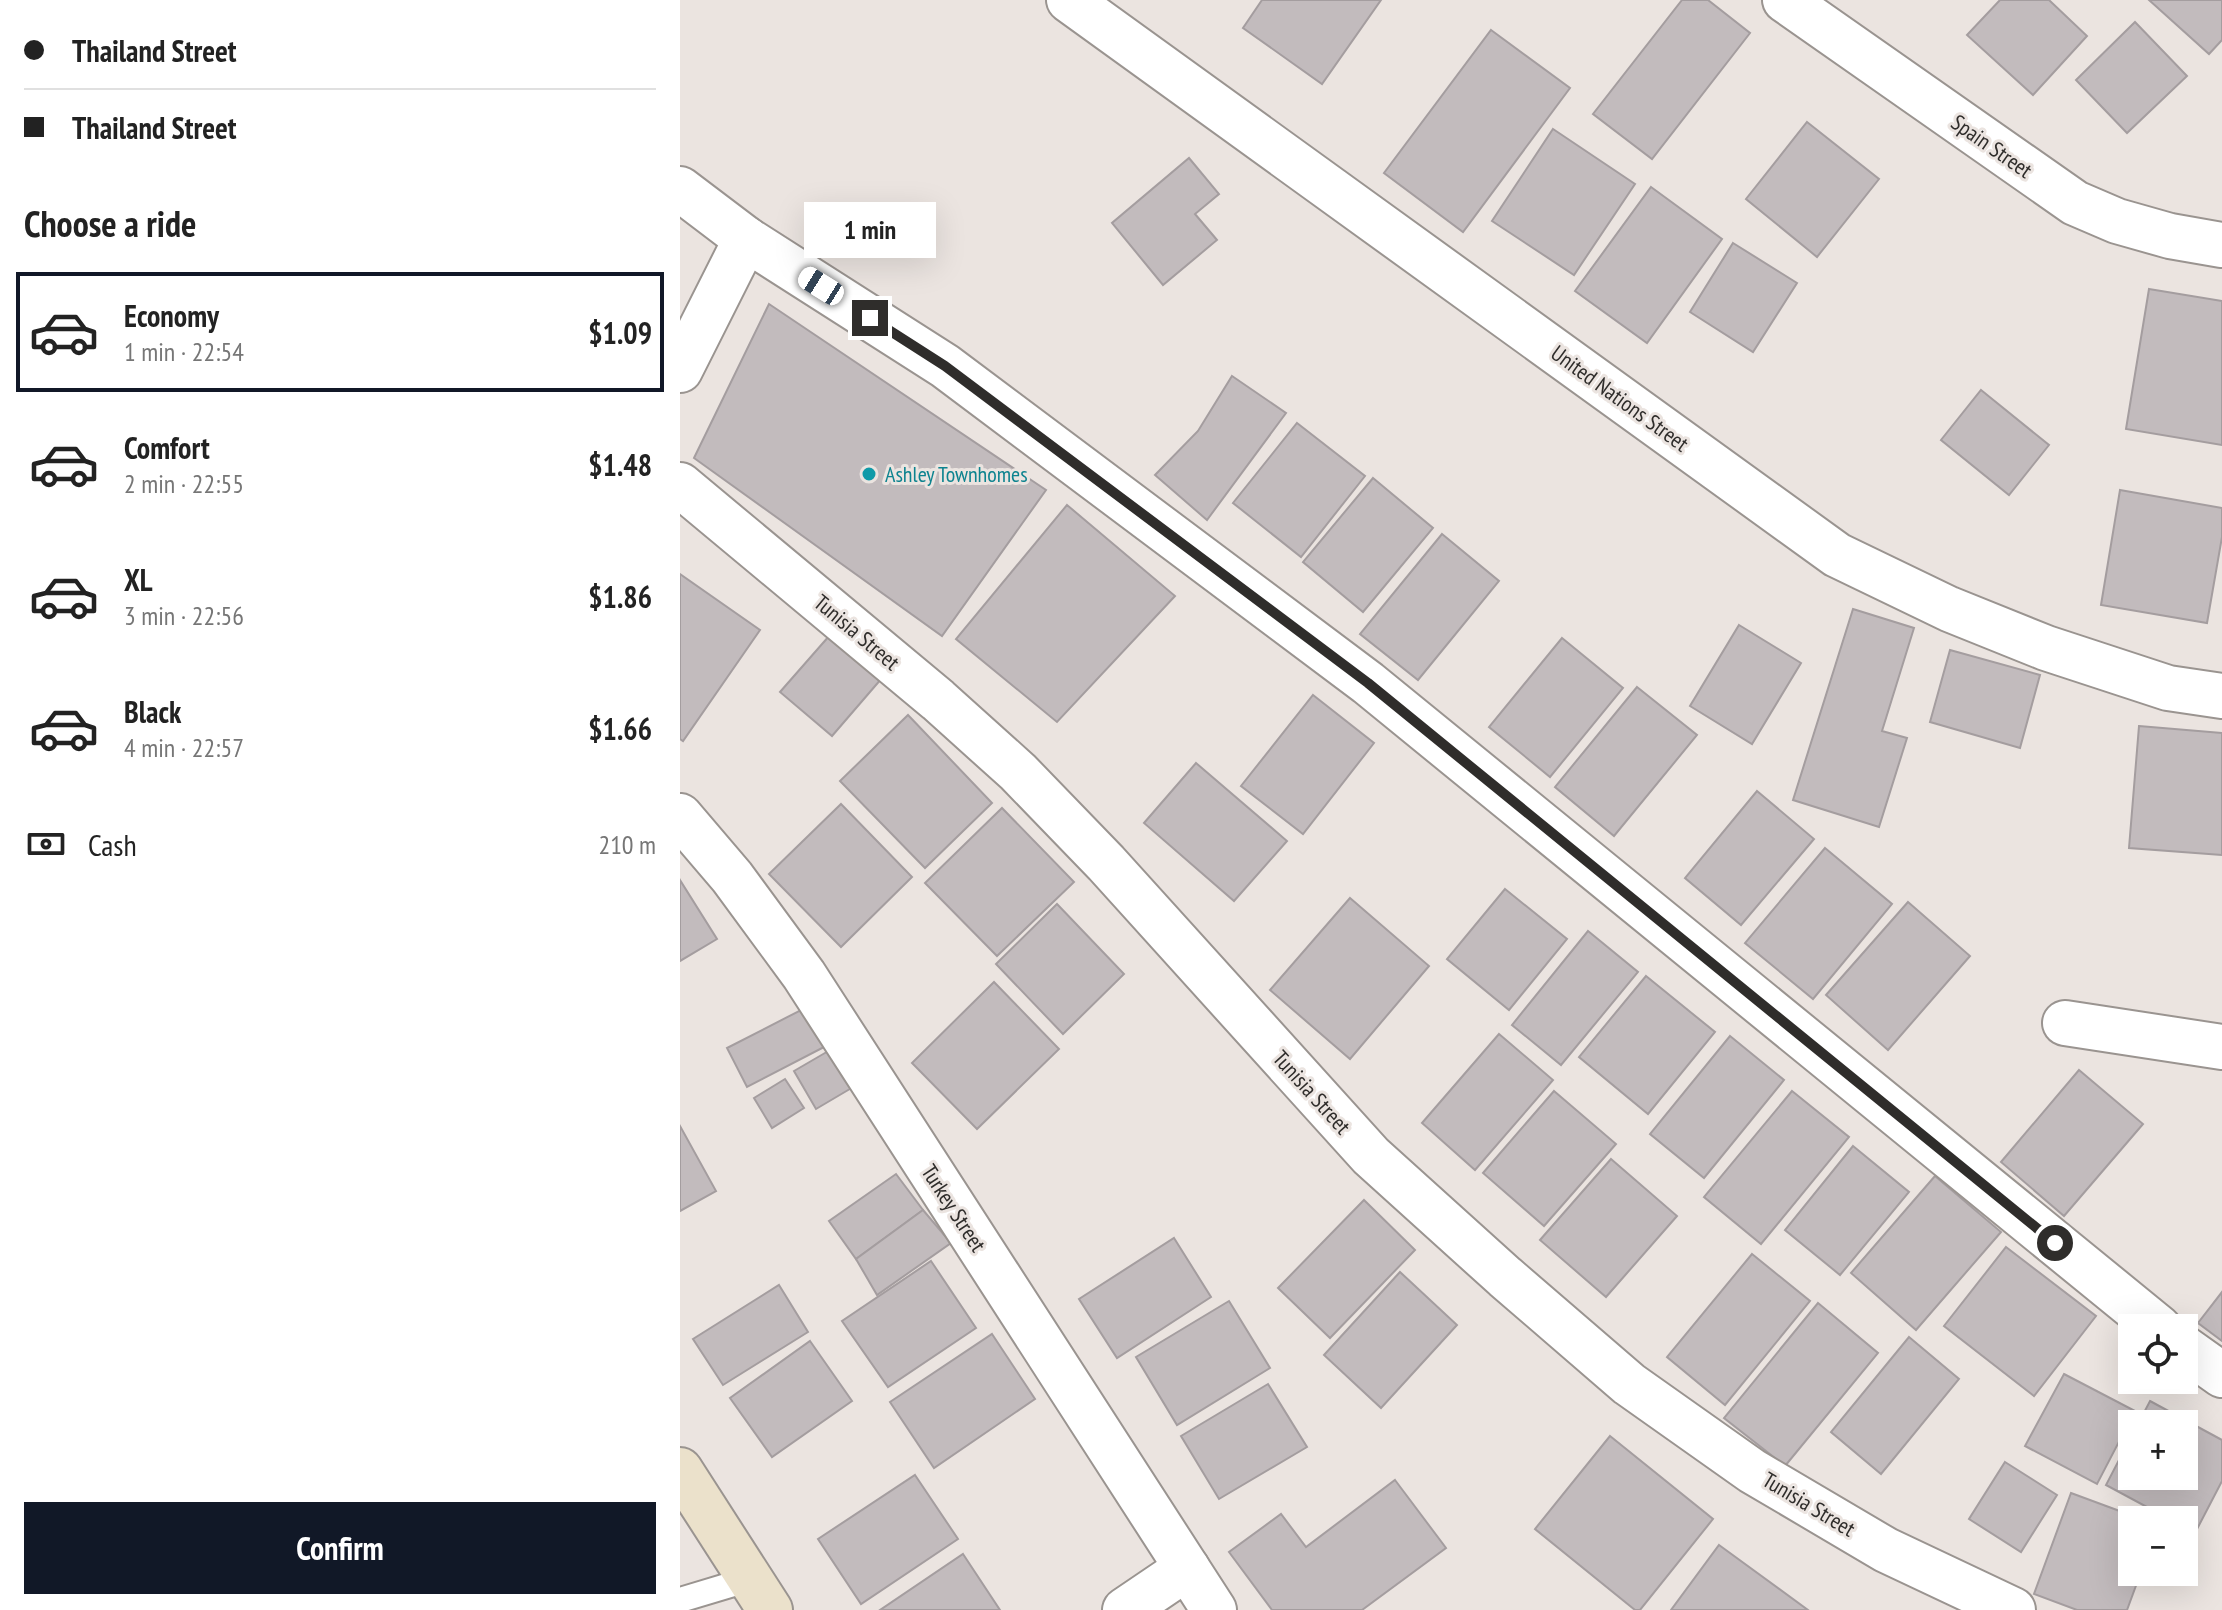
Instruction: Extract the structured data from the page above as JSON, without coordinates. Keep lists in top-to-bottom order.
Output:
{
  "streets": {
    "street": [
      "Spain Street",
      "United Nations Street",
      "Tunisia Street",
      "Turkey Street"
    ]
  },
  "places": ["Ashley Townhomes"],
  "page": {
    "banner": ["Thailand Street", "Thailand Street"],
    "heading": "Choose a ride",
    "bubble": "1 min",
    "list": [
      {
        "name": "Economy",
        "note": "1 min · 22:54",
        "value": "$1.09"
      },
      {
        "name": "Comfort",
        "note": "2 min · 22:55",
        "value": "$1.48"
      },
      {
        "name": "XL",
        "note": "3 min · 22:56",
        "value": "$1.86"
      },
      {
        "name": "Black",
        "note": "4 min · 22:57",
        "value": "$1.66"
      }
    ],
    "pay": ["Cash", "210 m"],
    "map_buttons": ["+", "−"],
    "buttons": "Confirm"
  }
}
